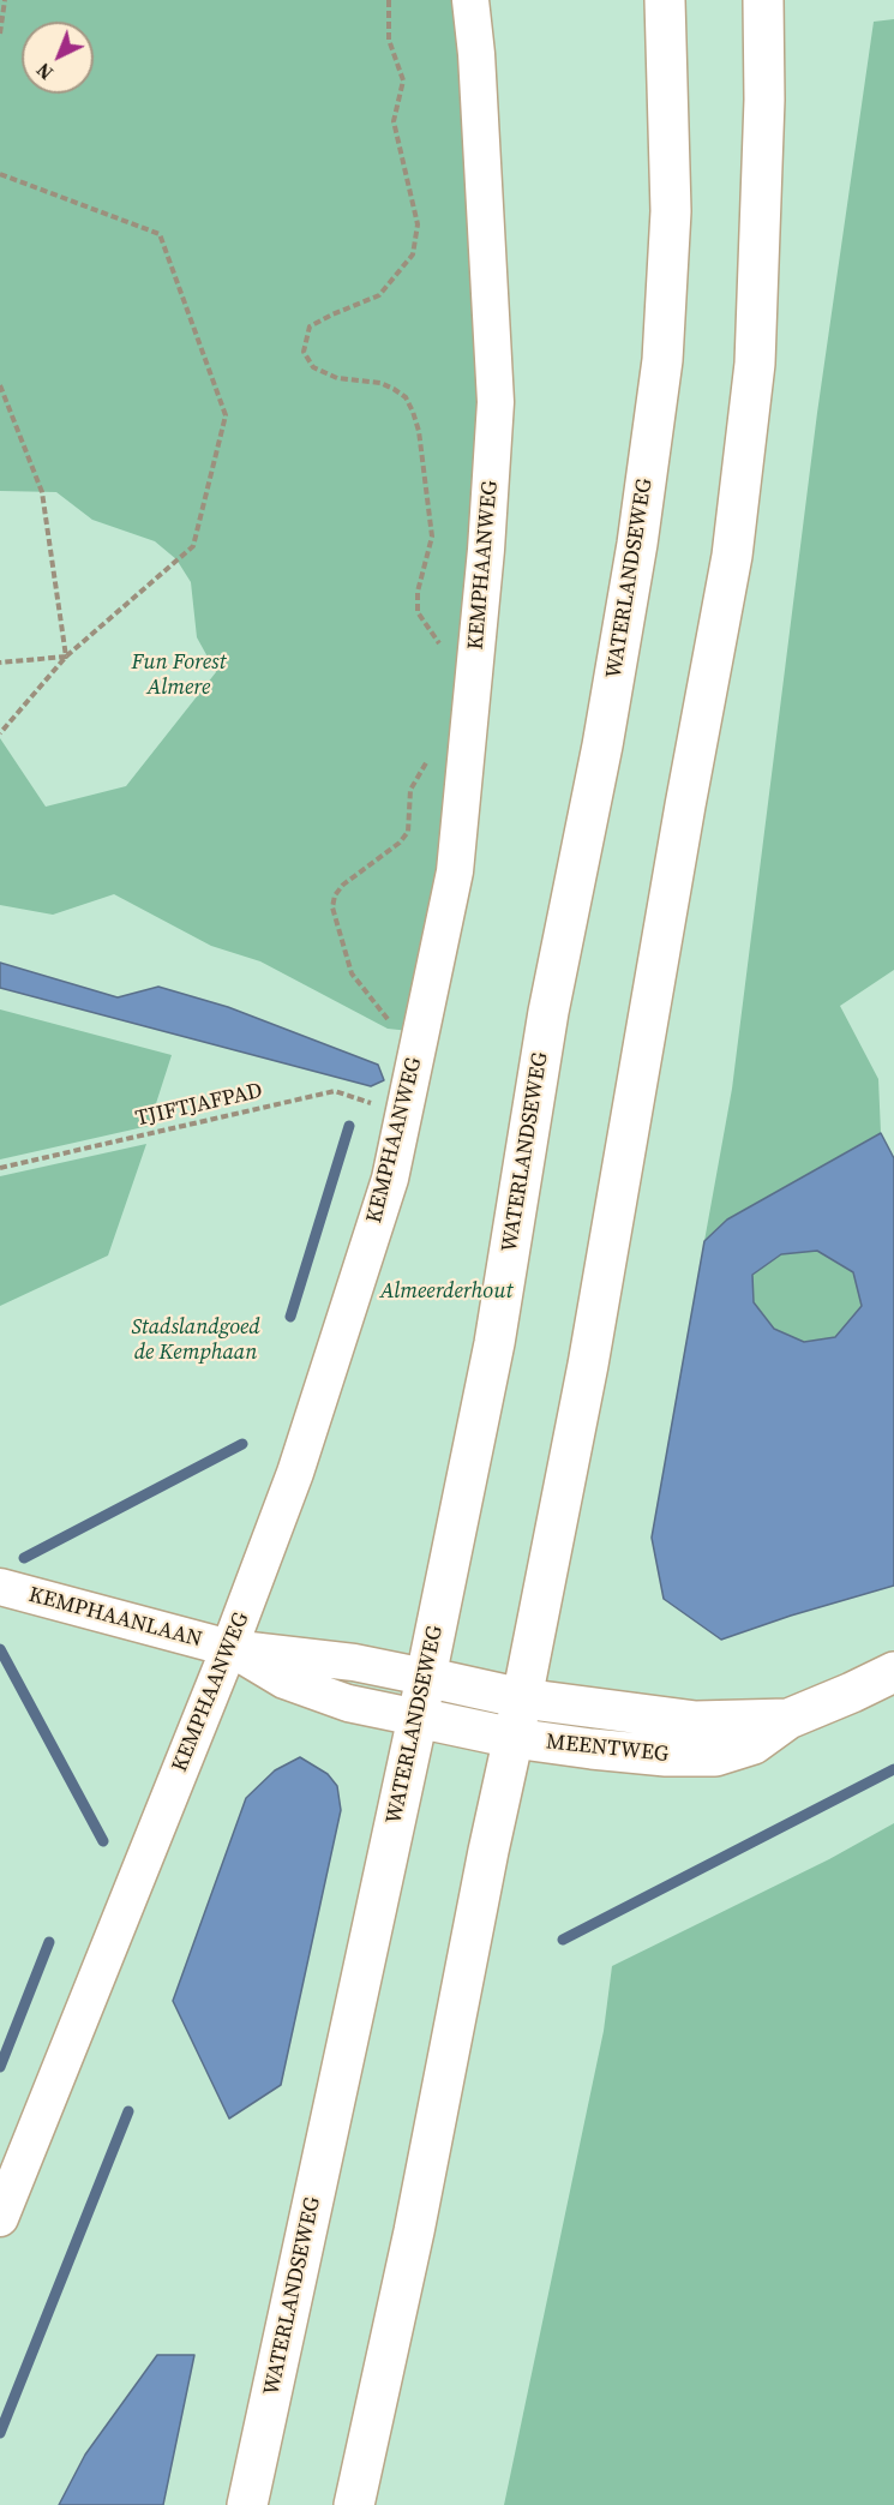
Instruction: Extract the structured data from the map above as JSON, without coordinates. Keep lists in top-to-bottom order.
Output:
{
  "streets": {
    "main road": ["WATERLANDSEWEG", "KEMPHAANLAAN", "MEENTWEG"],
    "street": ["KEMPHAANWEG"],
    "path": ["TJIFTJAFPAD"]
  },
  "crossings": [
    ["KEMPHAANWEG", "TJIFTJAFPAD"],
    ["KEMPHAANWEG", "KEMPHAANLAAN"],
    ["WATERLANDSEWEG", "KEMPHAANLAAN"],
    ["WATERLANDSEWEG", "MEENTWEG"],
    ["KEMPHAANLAAN", "MEENTWEG"]
  ],
  "parks": ["Fun Forest Almere", "Almeerderhout", "Stadslandgoed de Kemphaan"],
  "north": "bottom left"
}
